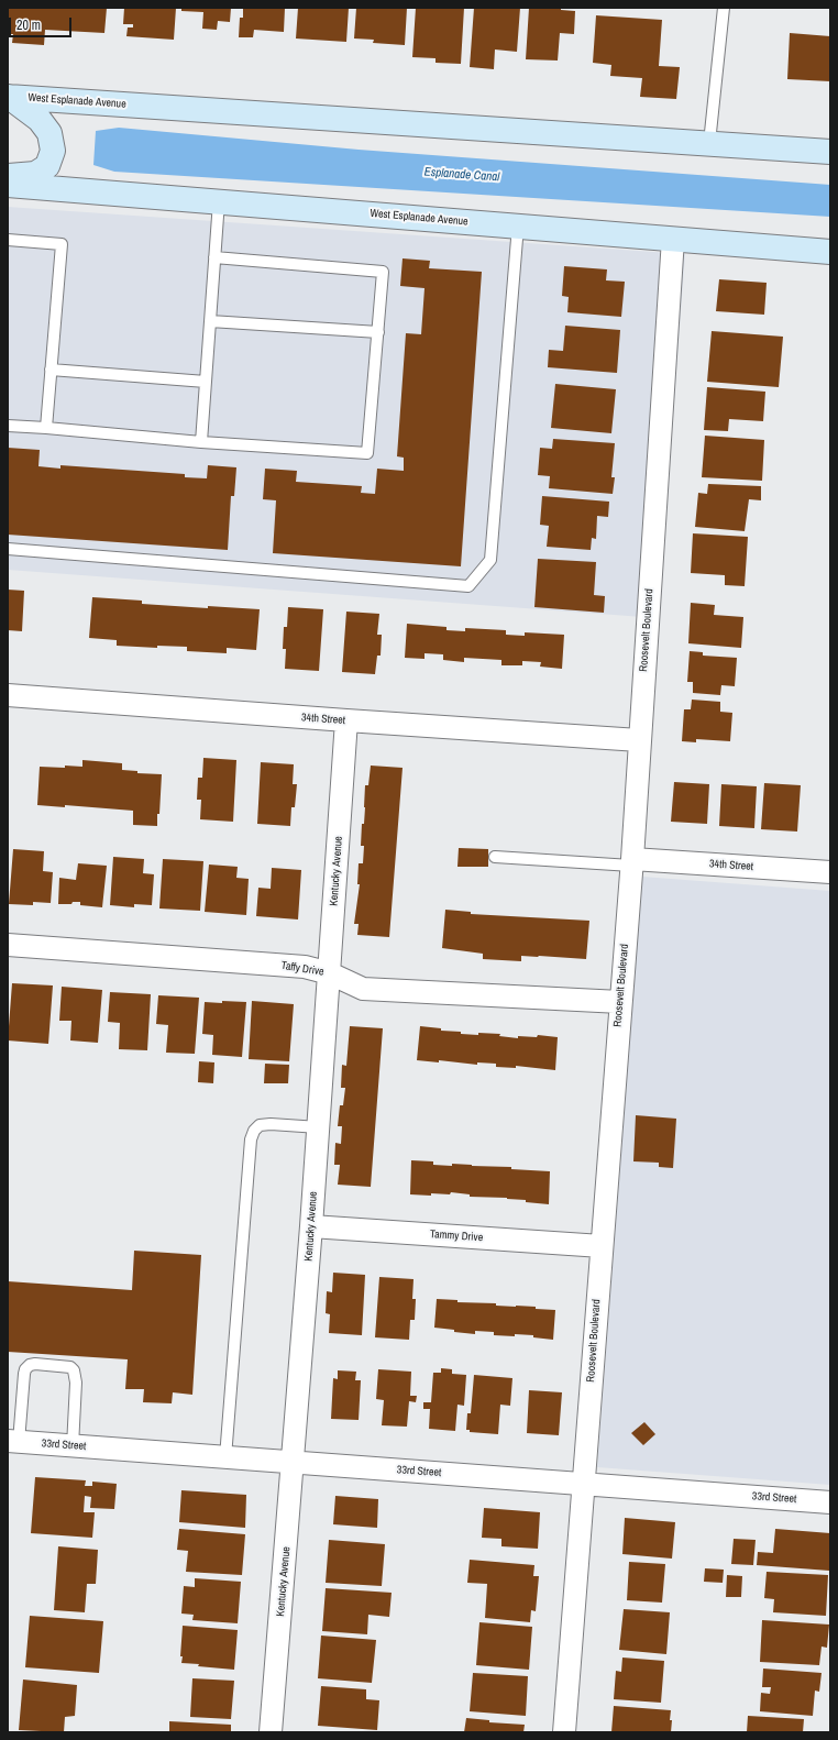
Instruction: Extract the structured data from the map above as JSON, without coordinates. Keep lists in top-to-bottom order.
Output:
{
  "streets": {
    "main road": ["West Esplanade Avenue"],
    "street": [
      "Roosevelt Boulevard",
      "34th Street",
      "Kentucky Avenue",
      "Taffy Drive",
      "Tammy Drive",
      "33rd Street"
    ]
  },
  "crossings": [
    ["West Esplanade Avenue", "Roosevelt Boulevard"],
    ["Roosevelt Boulevard", "34th Street"],
    ["Roosevelt Boulevard", "Taffy Drive"],
    ["Roosevelt Boulevard", "Tammy Drive"],
    ["Roosevelt Boulevard", "33rd Street"],
    ["34th Street", "Kentucky Avenue"],
    ["Kentucky Avenue", "Taffy Drive"],
    ["Kentucky Avenue", "Tammy Drive"],
    ["Kentucky Avenue", "33rd Street"]
  ],
  "water": ["Esplanade Canal"],
  "scale_bar": "20 m"
}
